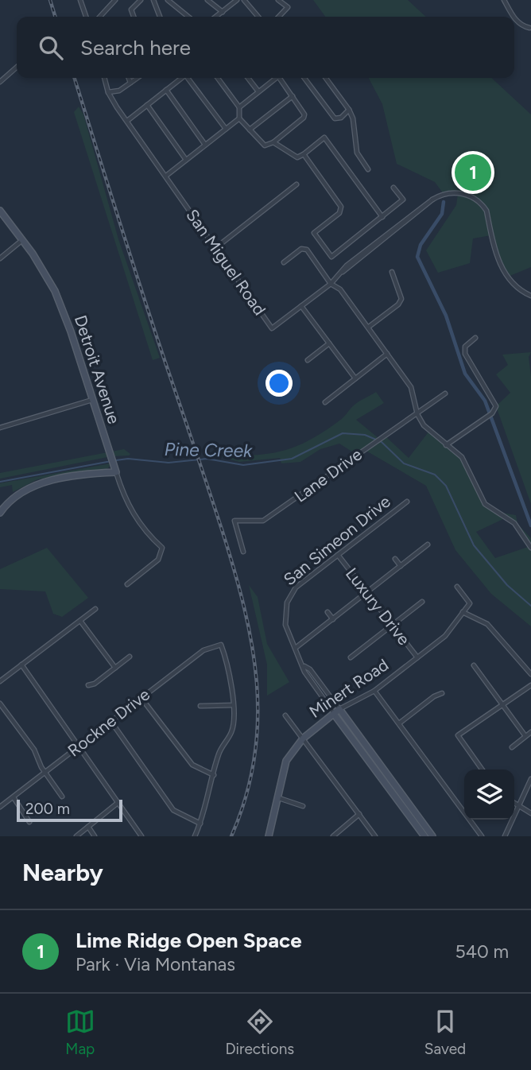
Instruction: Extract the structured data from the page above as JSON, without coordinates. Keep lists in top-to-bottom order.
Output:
{
  "streets": {
    "street": [
      "San Miguel Road",
      "Detroit Avenue",
      "Lane Drive",
      "San Simeon Drive",
      "Luxury Drive",
      "Minert Road",
      "Rockne Drive"
    ]
  },
  "crossings": [
    ["San Simeon Drive", "Luxury Drive"],
    ["San Simeon Drive", "Minert Road"],
    ["Luxury Drive", "Minert Road"]
  ],
  "water": ["Pine Creek"],
  "scale_bar": "200 m",
  "page": {
    "search": "Search here",
    "pins": "1",
    "scale": "200 m",
    "heading": "Nearby",
    "list": [
      {
        "mark": "1",
        "name": "Lime Ridge Open Space",
        "note": "Park · Via Montanas",
        "value": "540 m"
      }
    ],
    "nav": ["Map", "Directions", "Saved"]
  }
}
